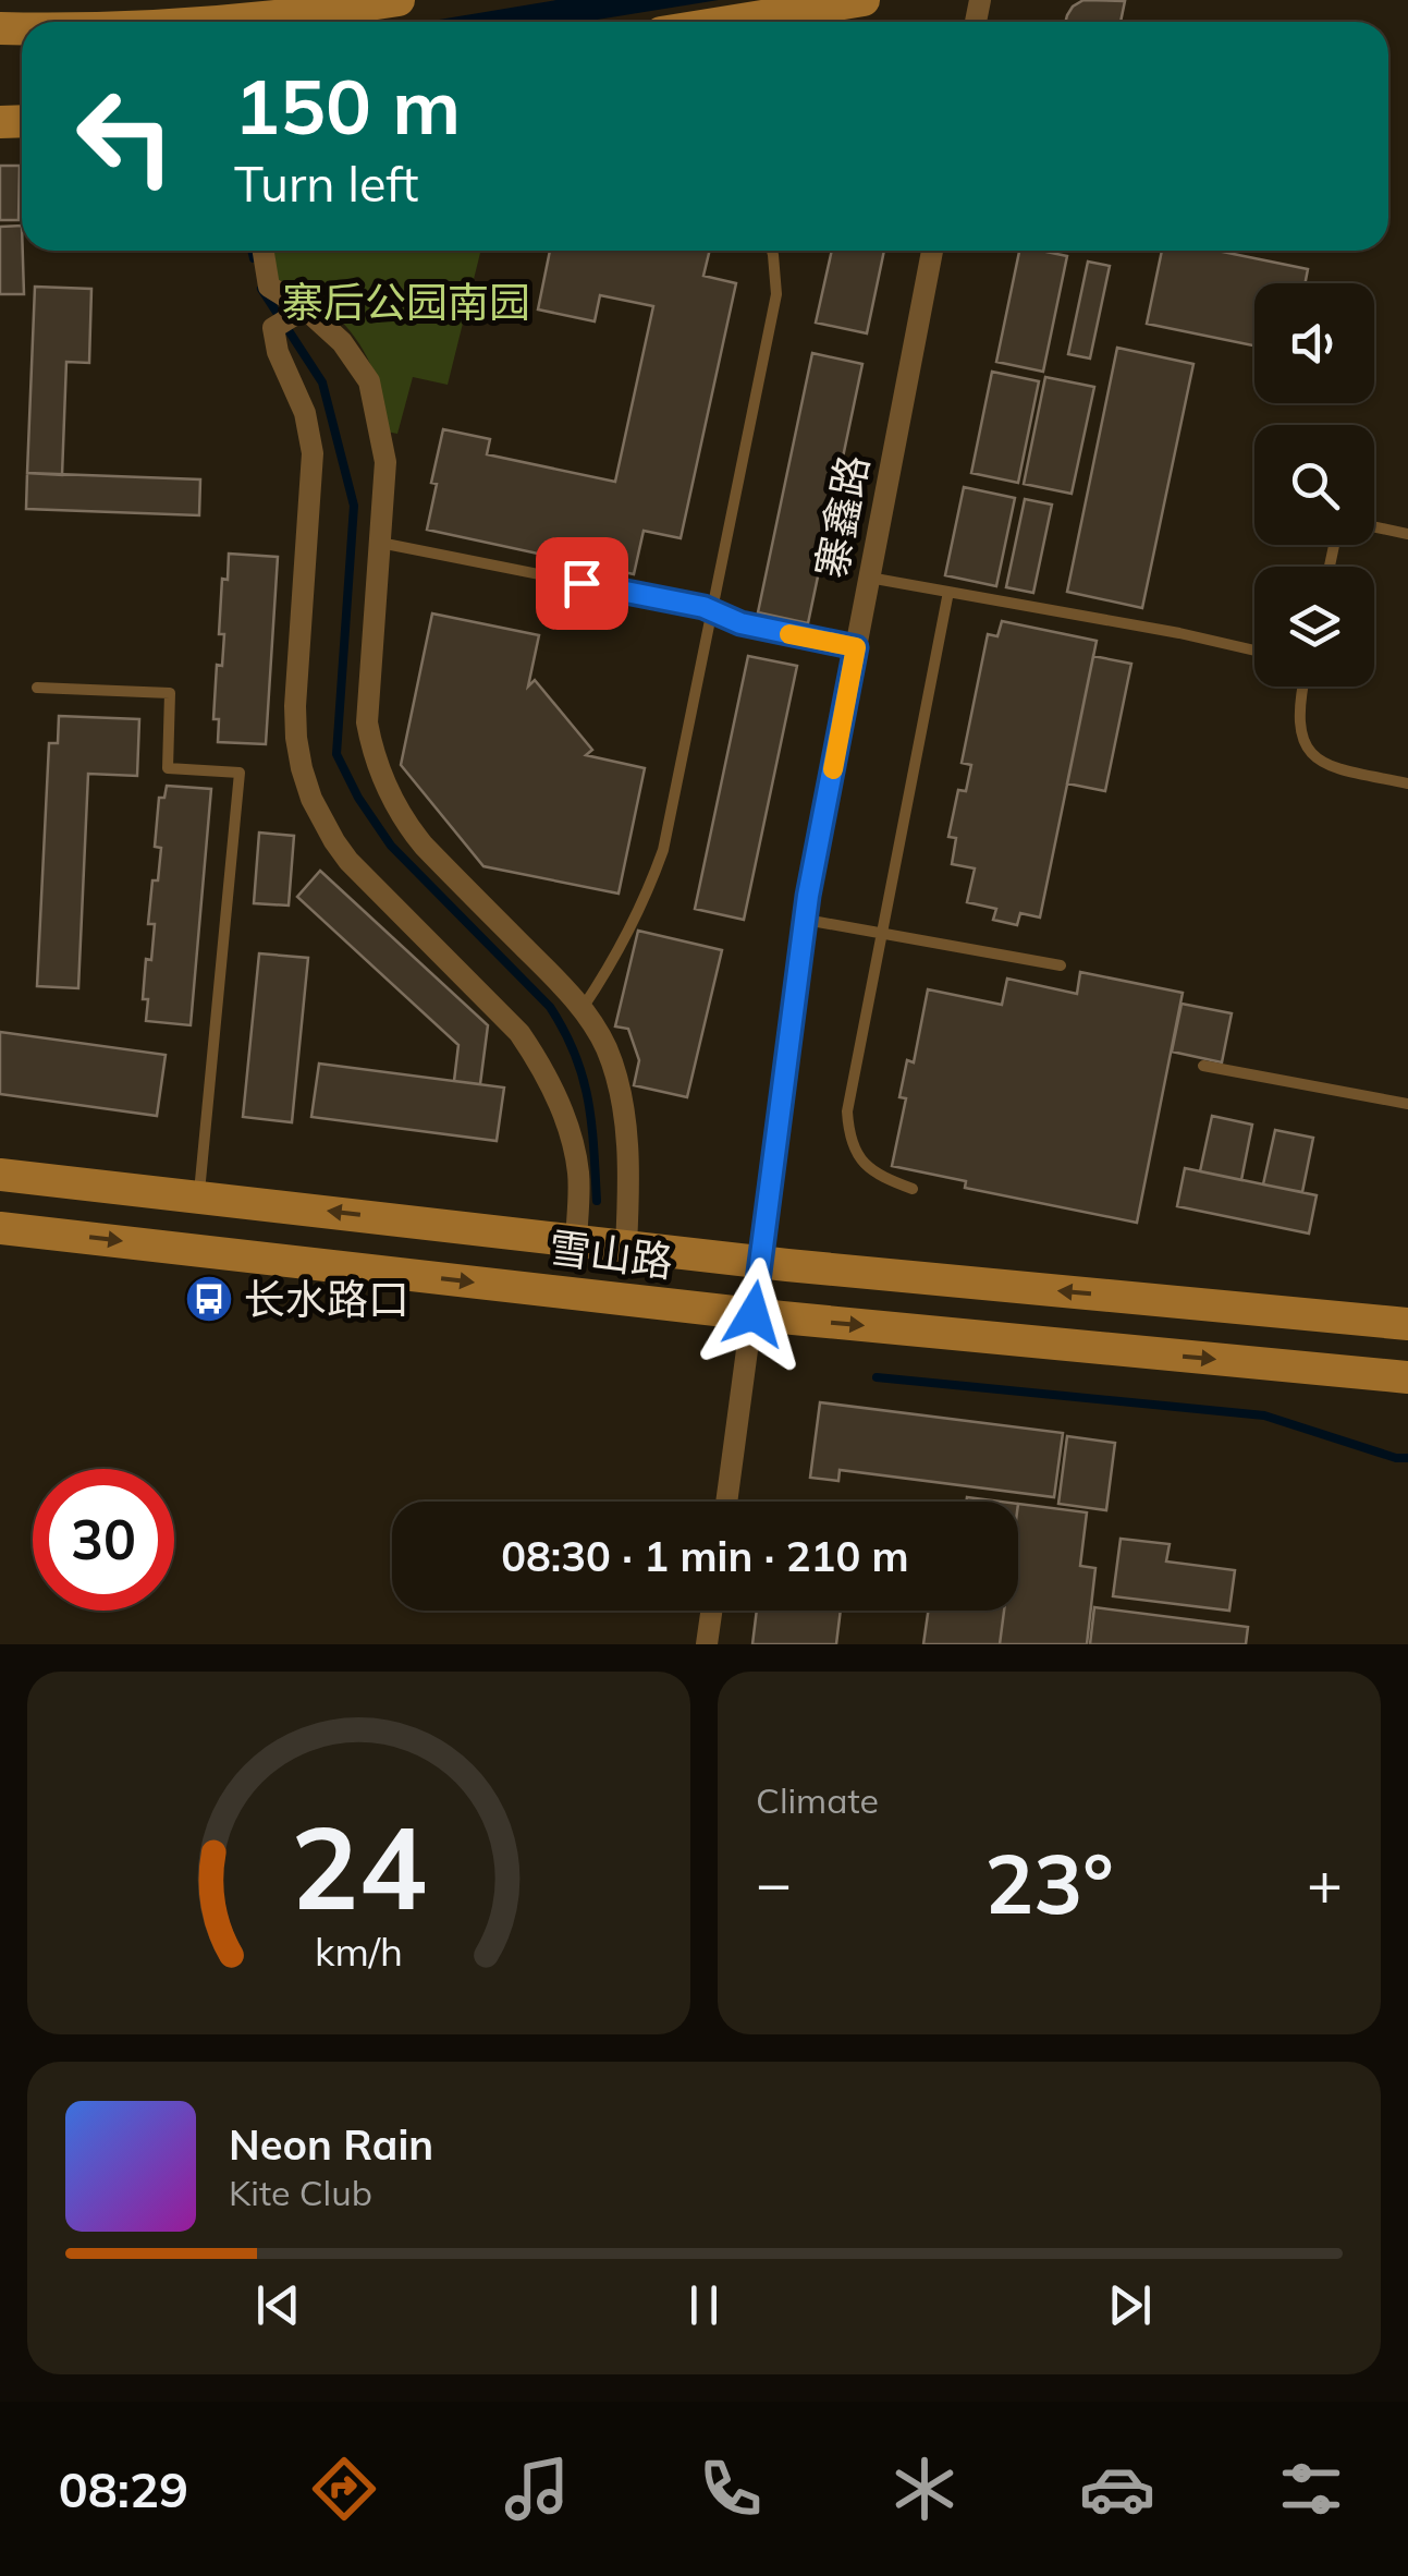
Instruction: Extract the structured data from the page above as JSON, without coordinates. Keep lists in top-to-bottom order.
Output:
{
  "streets": {
    "main road": ["雪山路"],
    "street": ["寨鑫路"]
  },
  "crossings": [
    ["寨鑫路", "雪山路"]
  ],
  "parks": ["寨后公园南园"],
  "places": {
    "bus stop": ["长水路口"]
  },
  "page": {
    "turn": ["150 m", "Turn left"],
    "limit": "30",
    "trip": "08:30 · 1 min · 210 m",
    "tile": "Climate",
    "heat": ["−", "23°", "+"],
    "song": ["Neon Rain", "Kite Club"],
    "tabs": "08:29",
    "gauge": ["24", "km/h"]
  }
}
